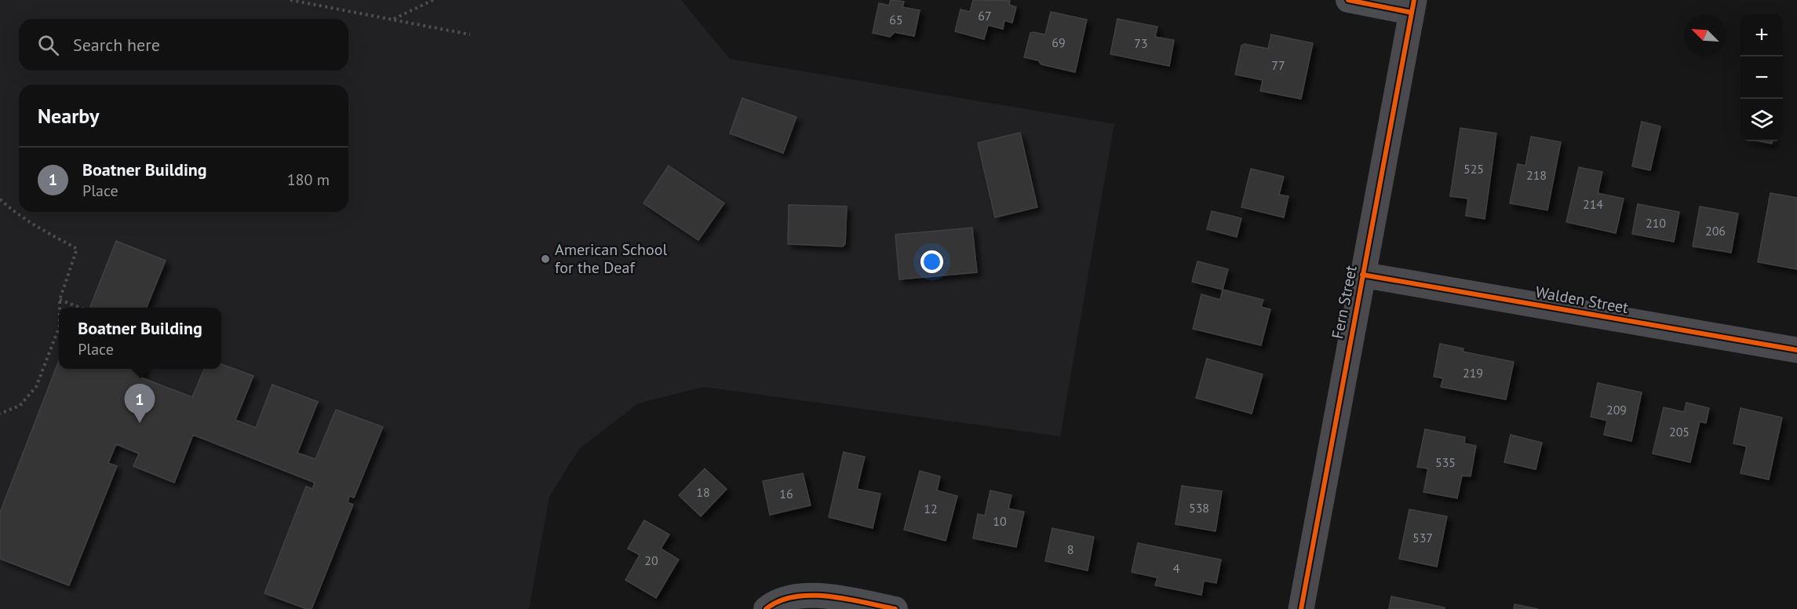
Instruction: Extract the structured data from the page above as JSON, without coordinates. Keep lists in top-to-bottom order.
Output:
{
  "streets": {
    "street": ["Walden Street", "Fern Street"]
  },
  "crossings": [
    ["Walden Street", "Fern Street"]
  ],
  "places": ["American School for the Deaf"],
  "house_numbers": [
    "67",
    "65",
    "69",
    "73",
    "77",
    "525",
    "218",
    "214",
    "210",
    "206",
    "219",
    "209",
    "205",
    "535",
    "18",
    "16",
    "538",
    "12",
    "10",
    "537",
    "8",
    "20",
    "4"
  ],
  "north": "top left",
  "page": {
    "map_buttons": ["+", "−"],
    "search": "Search here",
    "heading": "Nearby",
    "list": [
      {
        "mark": "1",
        "name": "Boatner Building",
        "note": "Place",
        "value": "180 m"
      }
    ],
    "popup": ["Boatner Building", "Place"],
    "pins": "1"
  }
}
